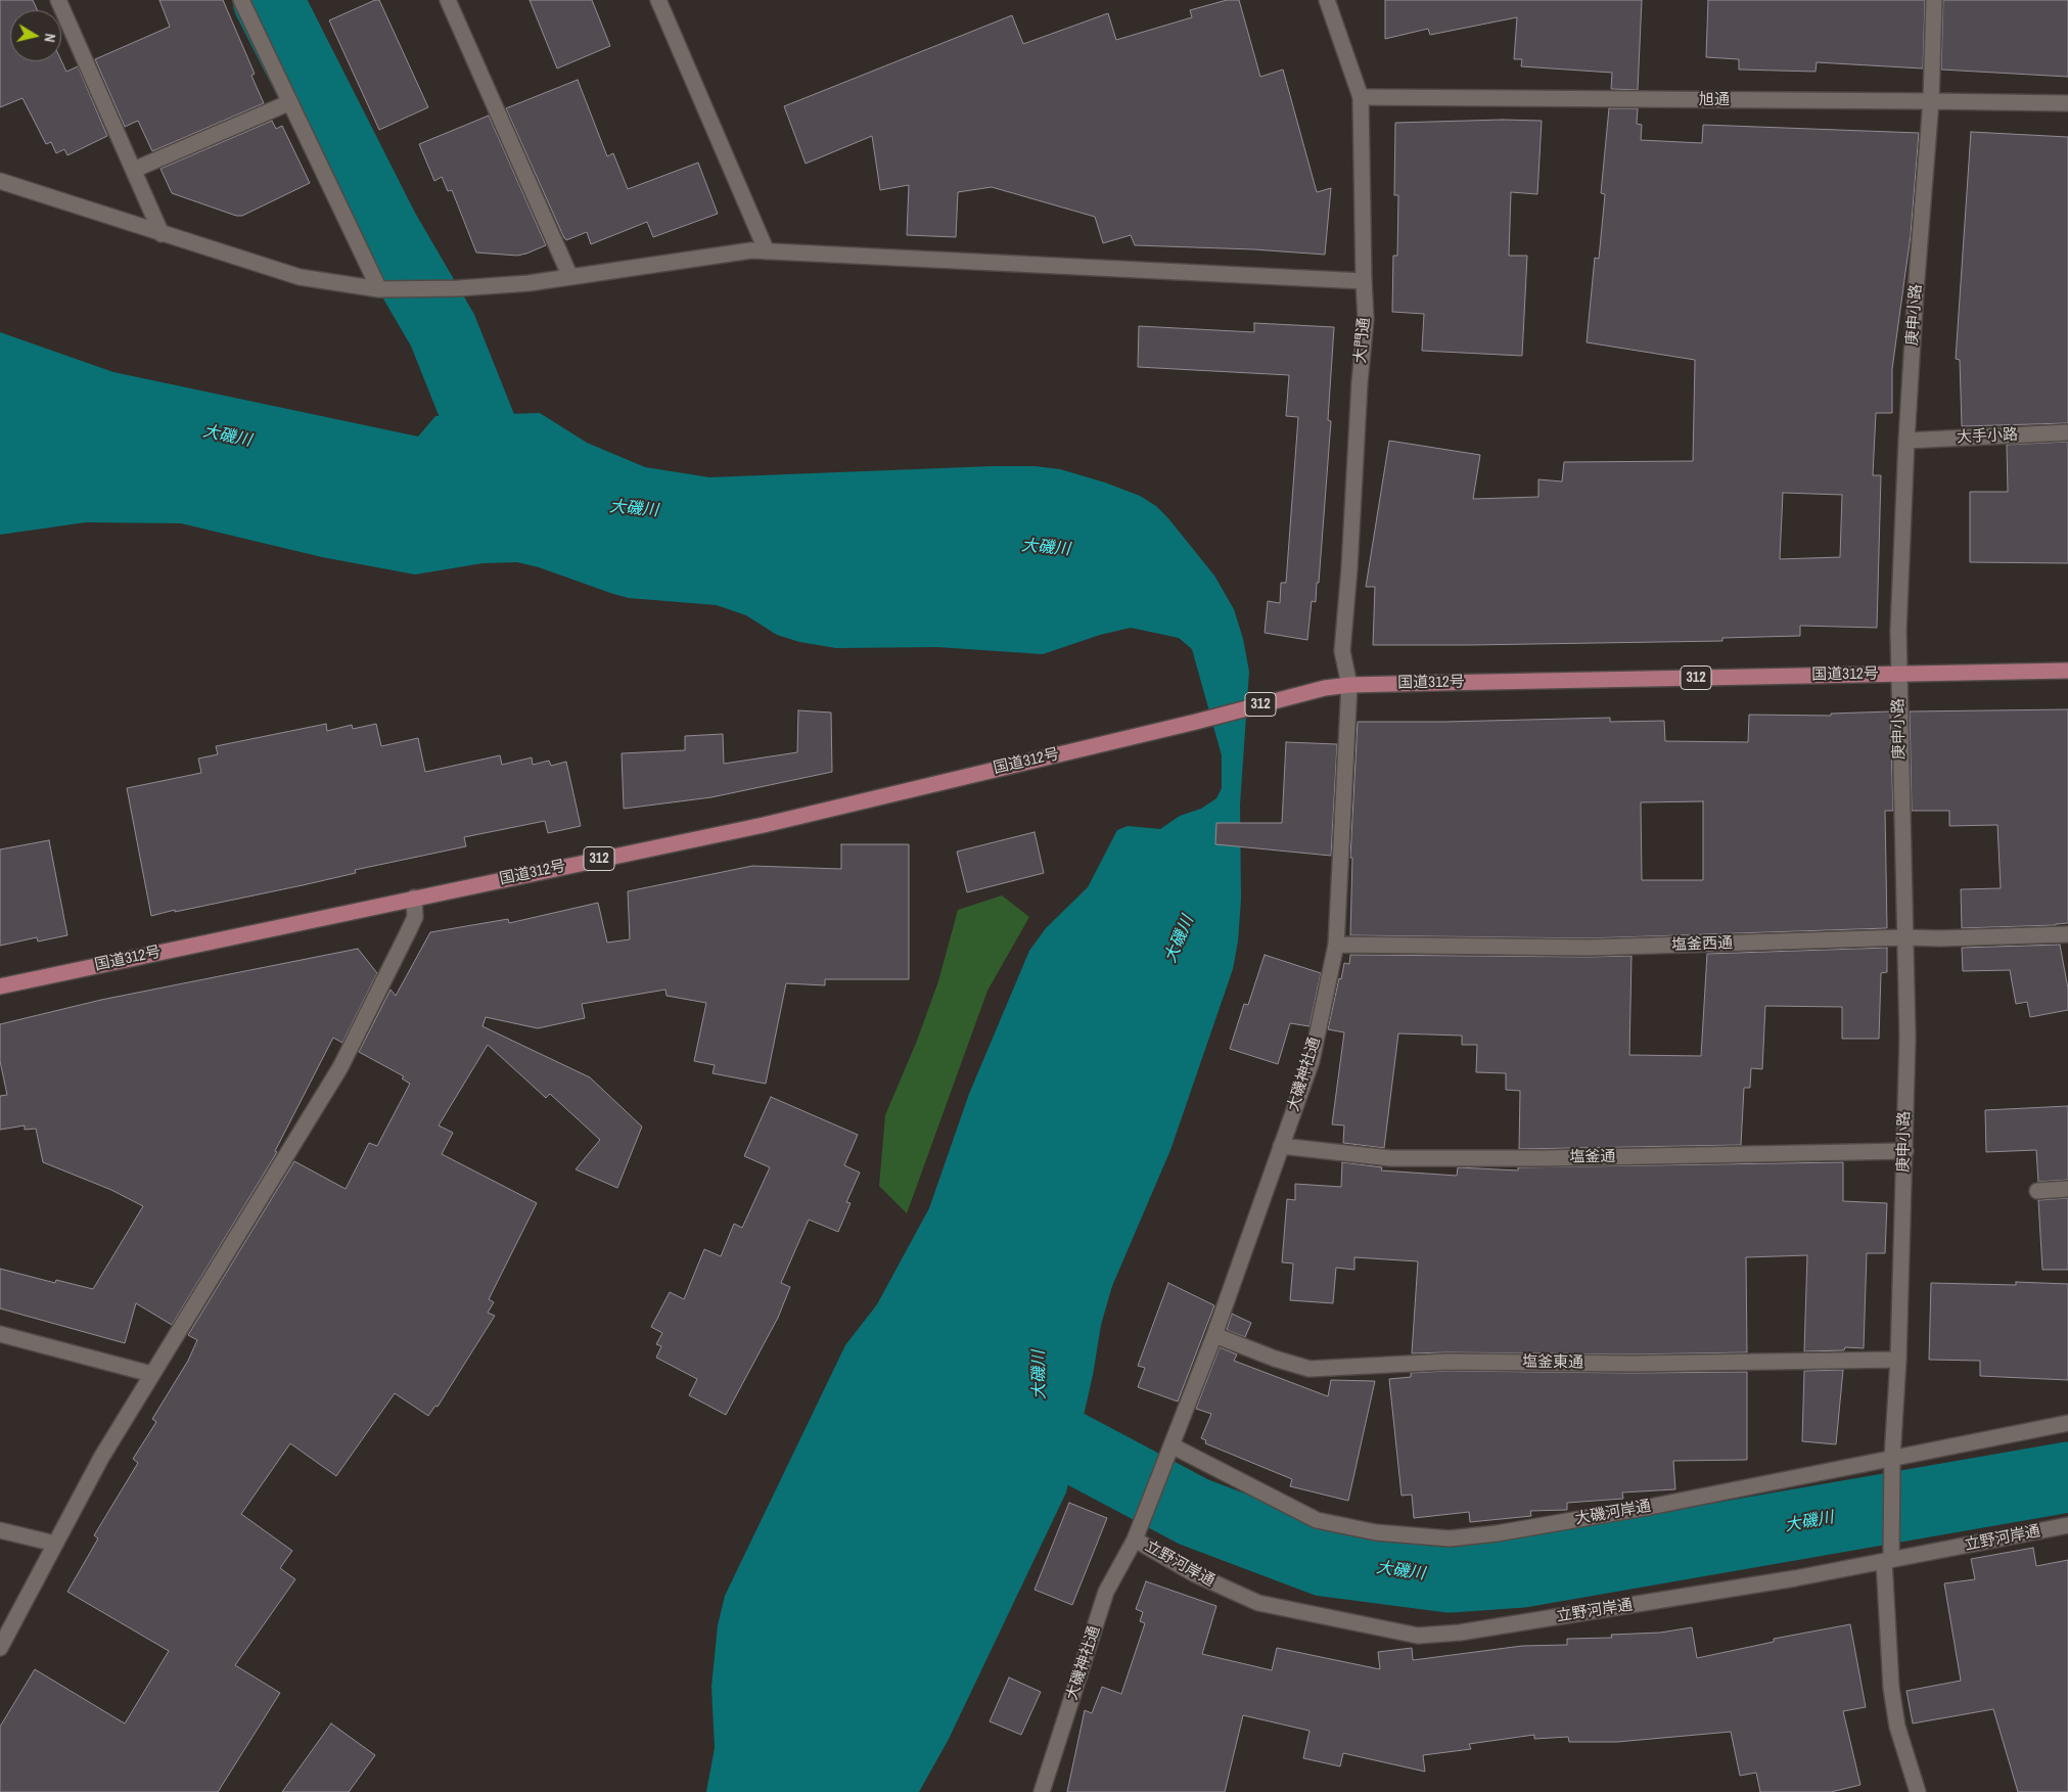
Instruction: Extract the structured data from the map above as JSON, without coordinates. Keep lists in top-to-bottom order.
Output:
{
  "streets": {
    "highway": ["国道312号", "312"],
    "street": [
      "旭通",
      "庚申小路",
      "大門通",
      "大手小路",
      "塩釜西通",
      "大磯神社通",
      "塩釜通",
      "塩釜東通",
      "大磯河岸通",
      "立野河岸通"
    ]
  },
  "crossings": [
    ["旭通", "庚申小路"],
    ["旭通", "大門通"],
    ["庚申小路", "大手小路"],
    ["庚申小路", "国道312号"],
    ["庚申小路", "塩釜西通"],
    ["庚申小路", "塩釜通"],
    ["庚申小路", "塩釜東通"],
    ["庚申小路", "大磯河岸通"],
    ["庚申小路", "立野河岸通"],
    ["大門通", "国道312号"],
    ["大門通", "大磯神社通"],
    ["国道312号", "大磯神社通"],
    ["塩釜西通", "大磯神社通"],
    ["大磯神社通", "塩釜通"],
    ["大磯神社通", "塩釜東通"],
    ["大磯神社通", "大磯河岸通"],
    ["大磯神社通", "立野河岸通"]
  ],
  "water": ["大磯川"],
  "north": "right"
}
